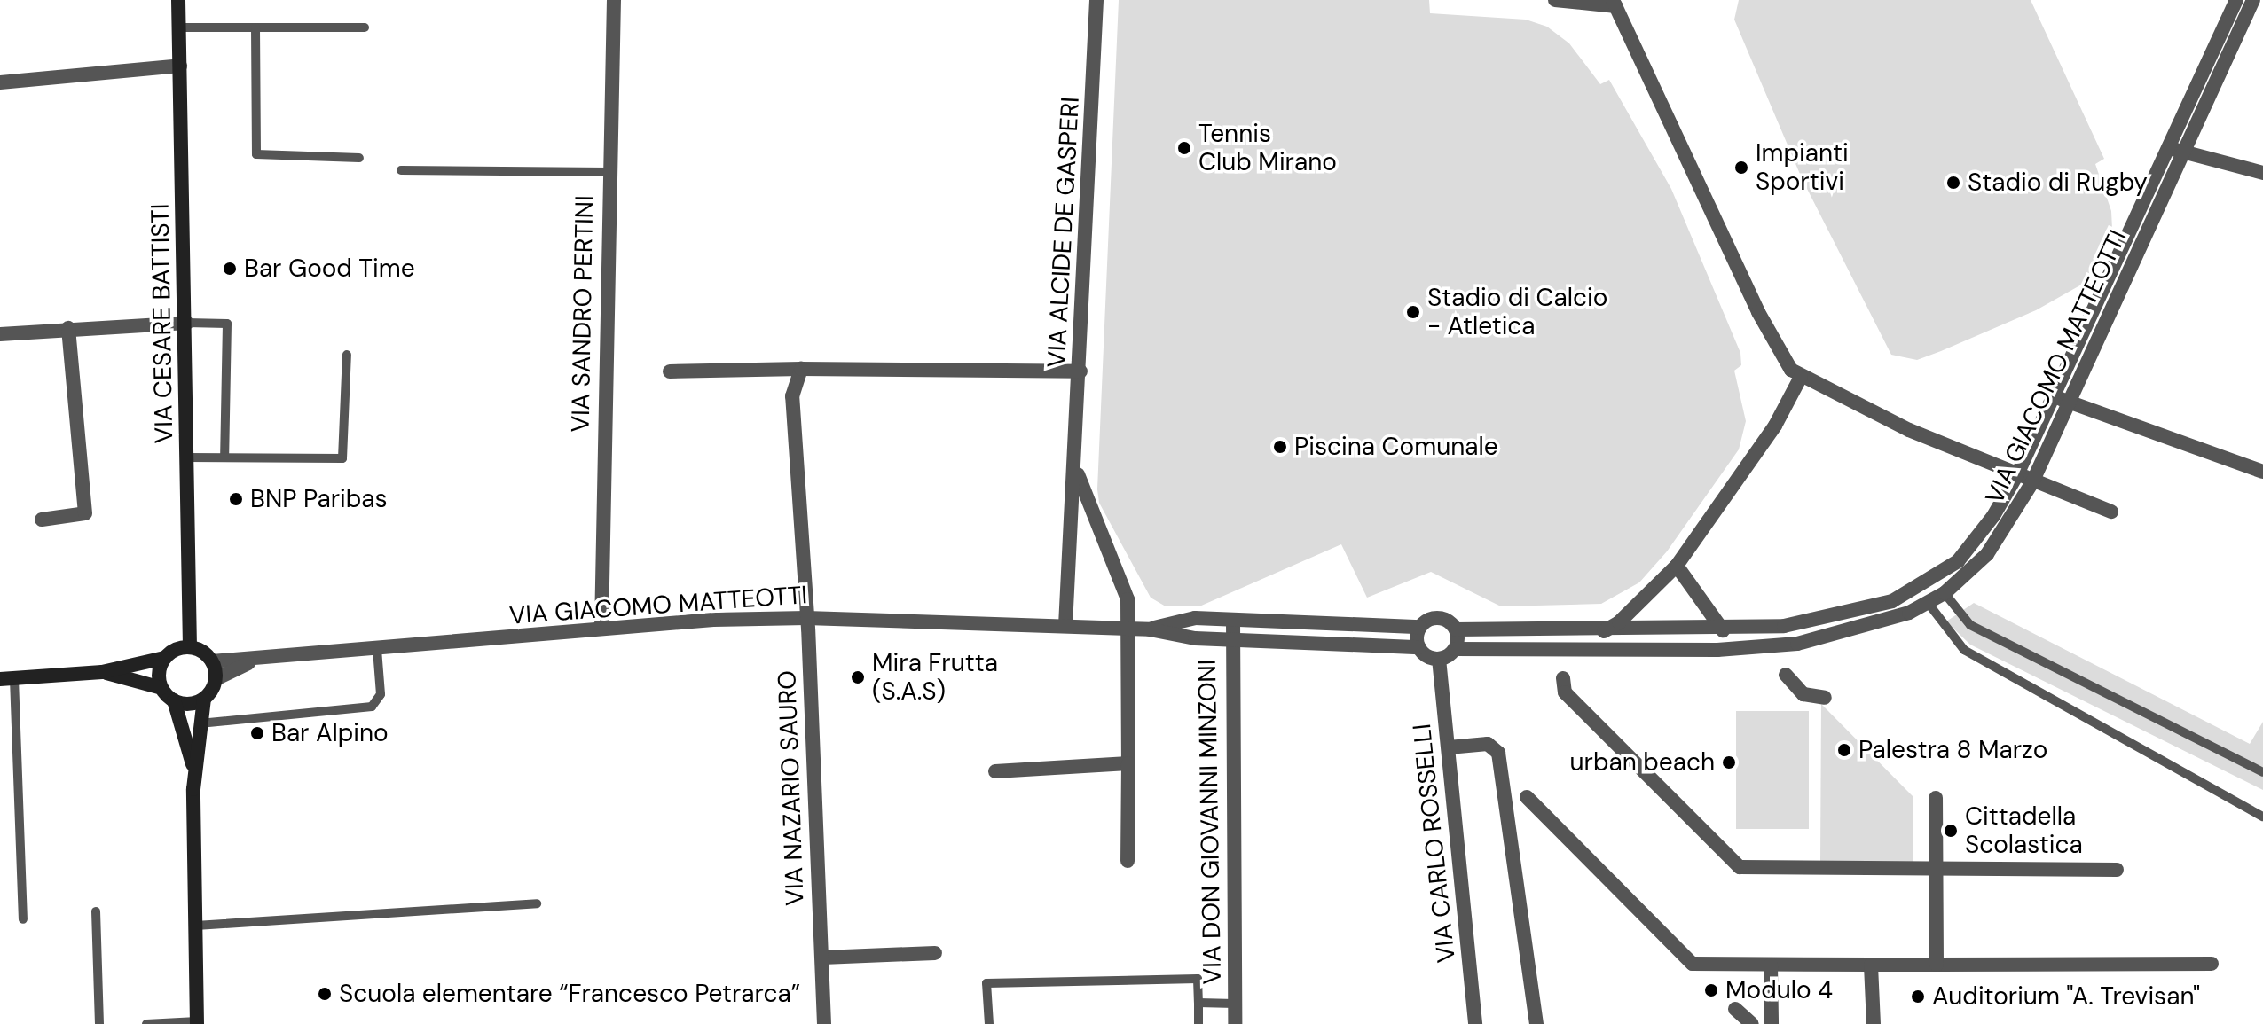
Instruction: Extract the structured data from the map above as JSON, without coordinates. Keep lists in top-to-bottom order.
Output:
{
  "streets": {
    "street": [
      "VIA ALCIDE DE GASPERI",
      "VIA SANDRO PERTINI",
      "VIA CESARE BATTISTI",
      "VIA GIACOMO MATTEOTTI",
      "VIA NAZARIO SAURO",
      "VIA DON GIOVANNI MINZONI",
      "VIA CARLO ROSSELLI"
    ]
  },
  "crossings": [
    ["VIA ALCIDE DE GASPERI", "VIA GIACOMO MATTEOTTI"],
    ["VIA SANDRO PERTINI", "VIA GIACOMO MATTEOTTI"],
    ["VIA GIACOMO MATTEOTTI", "VIA NAZARIO SAURO"],
    ["VIA GIACOMO MATTEOTTI", "VIA DON GIOVANNI MINZONI"],
    ["VIA GIACOMO MATTEOTTI", "VIA CARLO ROSSELLI"]
  ],
  "places": [
    "Tennis Club Mirano",
    "Impianti Sportivi",
    "Stadio di Rugby",
    "Bar Good Time",
    "Stadio di Calcio - Atletica",
    "Piscina Comunale",
    "BNP Paribas",
    "Mira Frutta (S.A.S)",
    "Bar Alpino",
    "Palestra 8 Marzo",
    "urban beach",
    "Cittadella Scolastica",
    "Modulo 4",
    "Scuola elementare “Francesco Petrarca”",
    "Auditorium \"A. Trevisan\""
  ]
}
